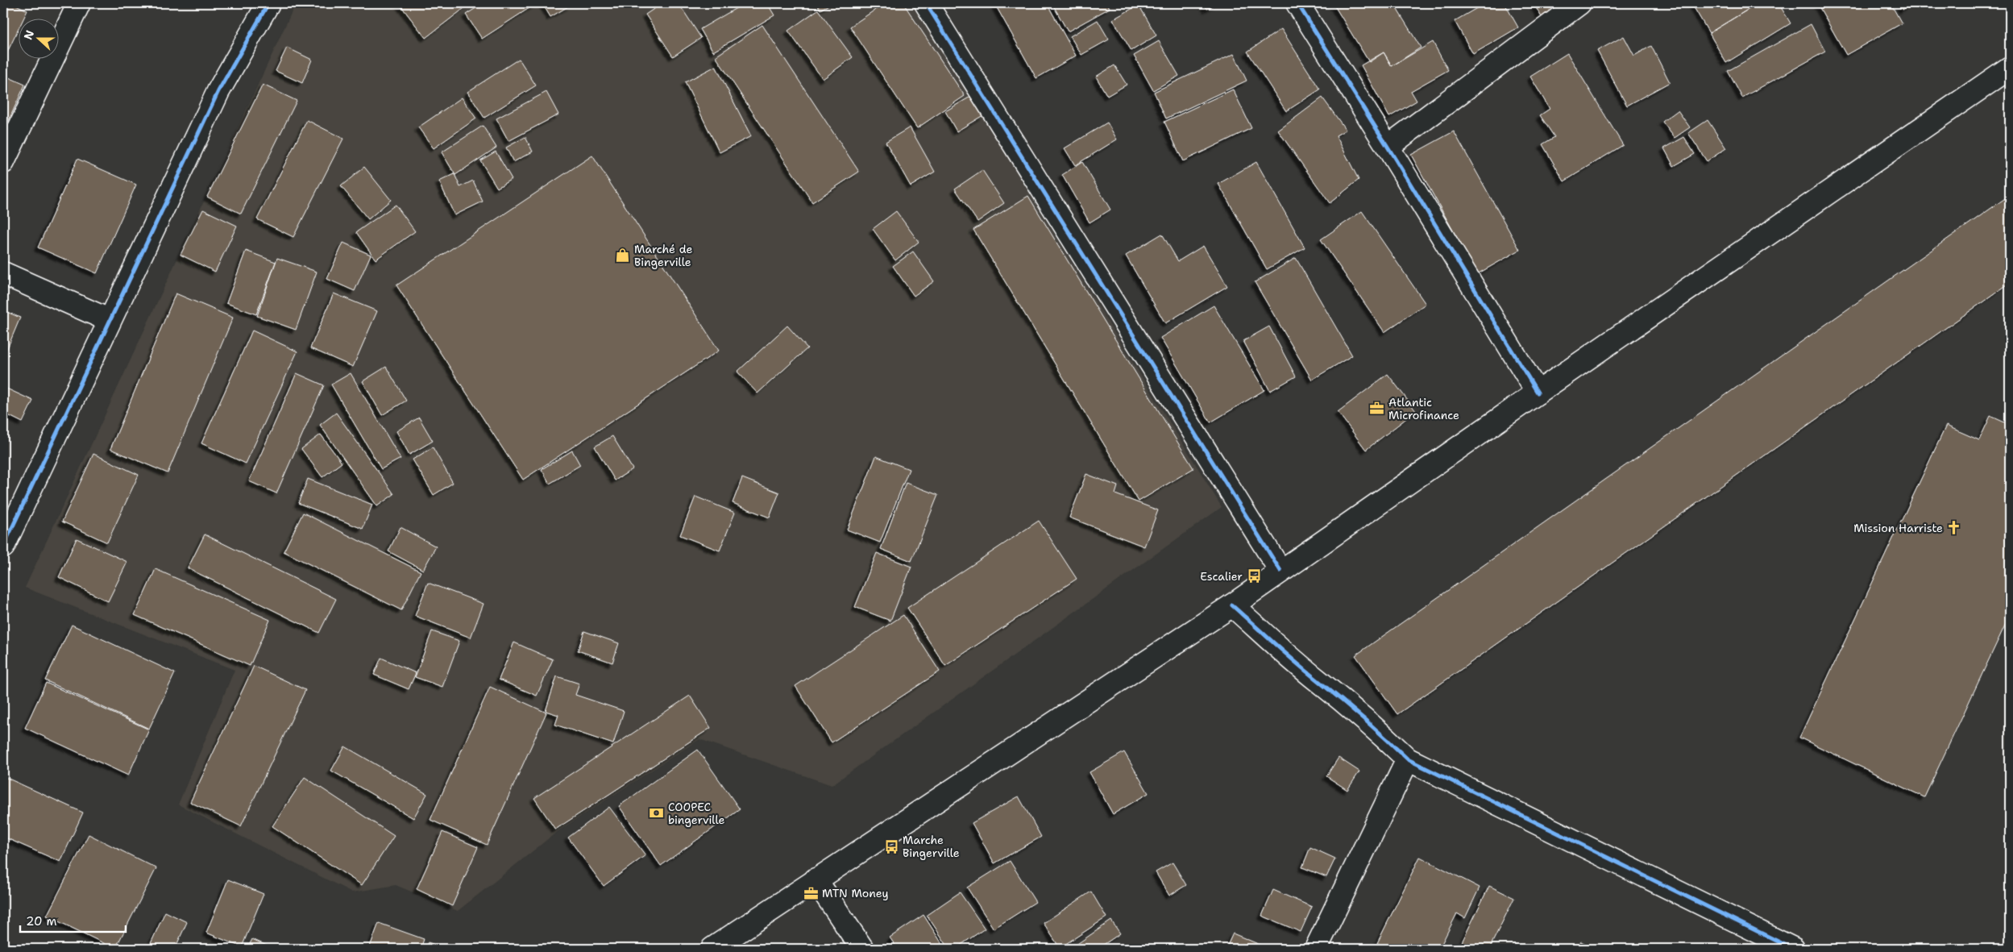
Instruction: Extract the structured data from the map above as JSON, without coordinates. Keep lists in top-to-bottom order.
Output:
{
  "places": {
    "shop": ["Marché de Bingerville"],
    "office": ["Atlantic Microfinance", "MTN Money"],
    "church": ["Mission Harriste"],
    "bus stop": ["Escalier", "Marche Bingerville"],
    "bank": ["CO0PEC bingerville"]
  },
  "scale_bar": "20 m",
  "north": "left"
}
